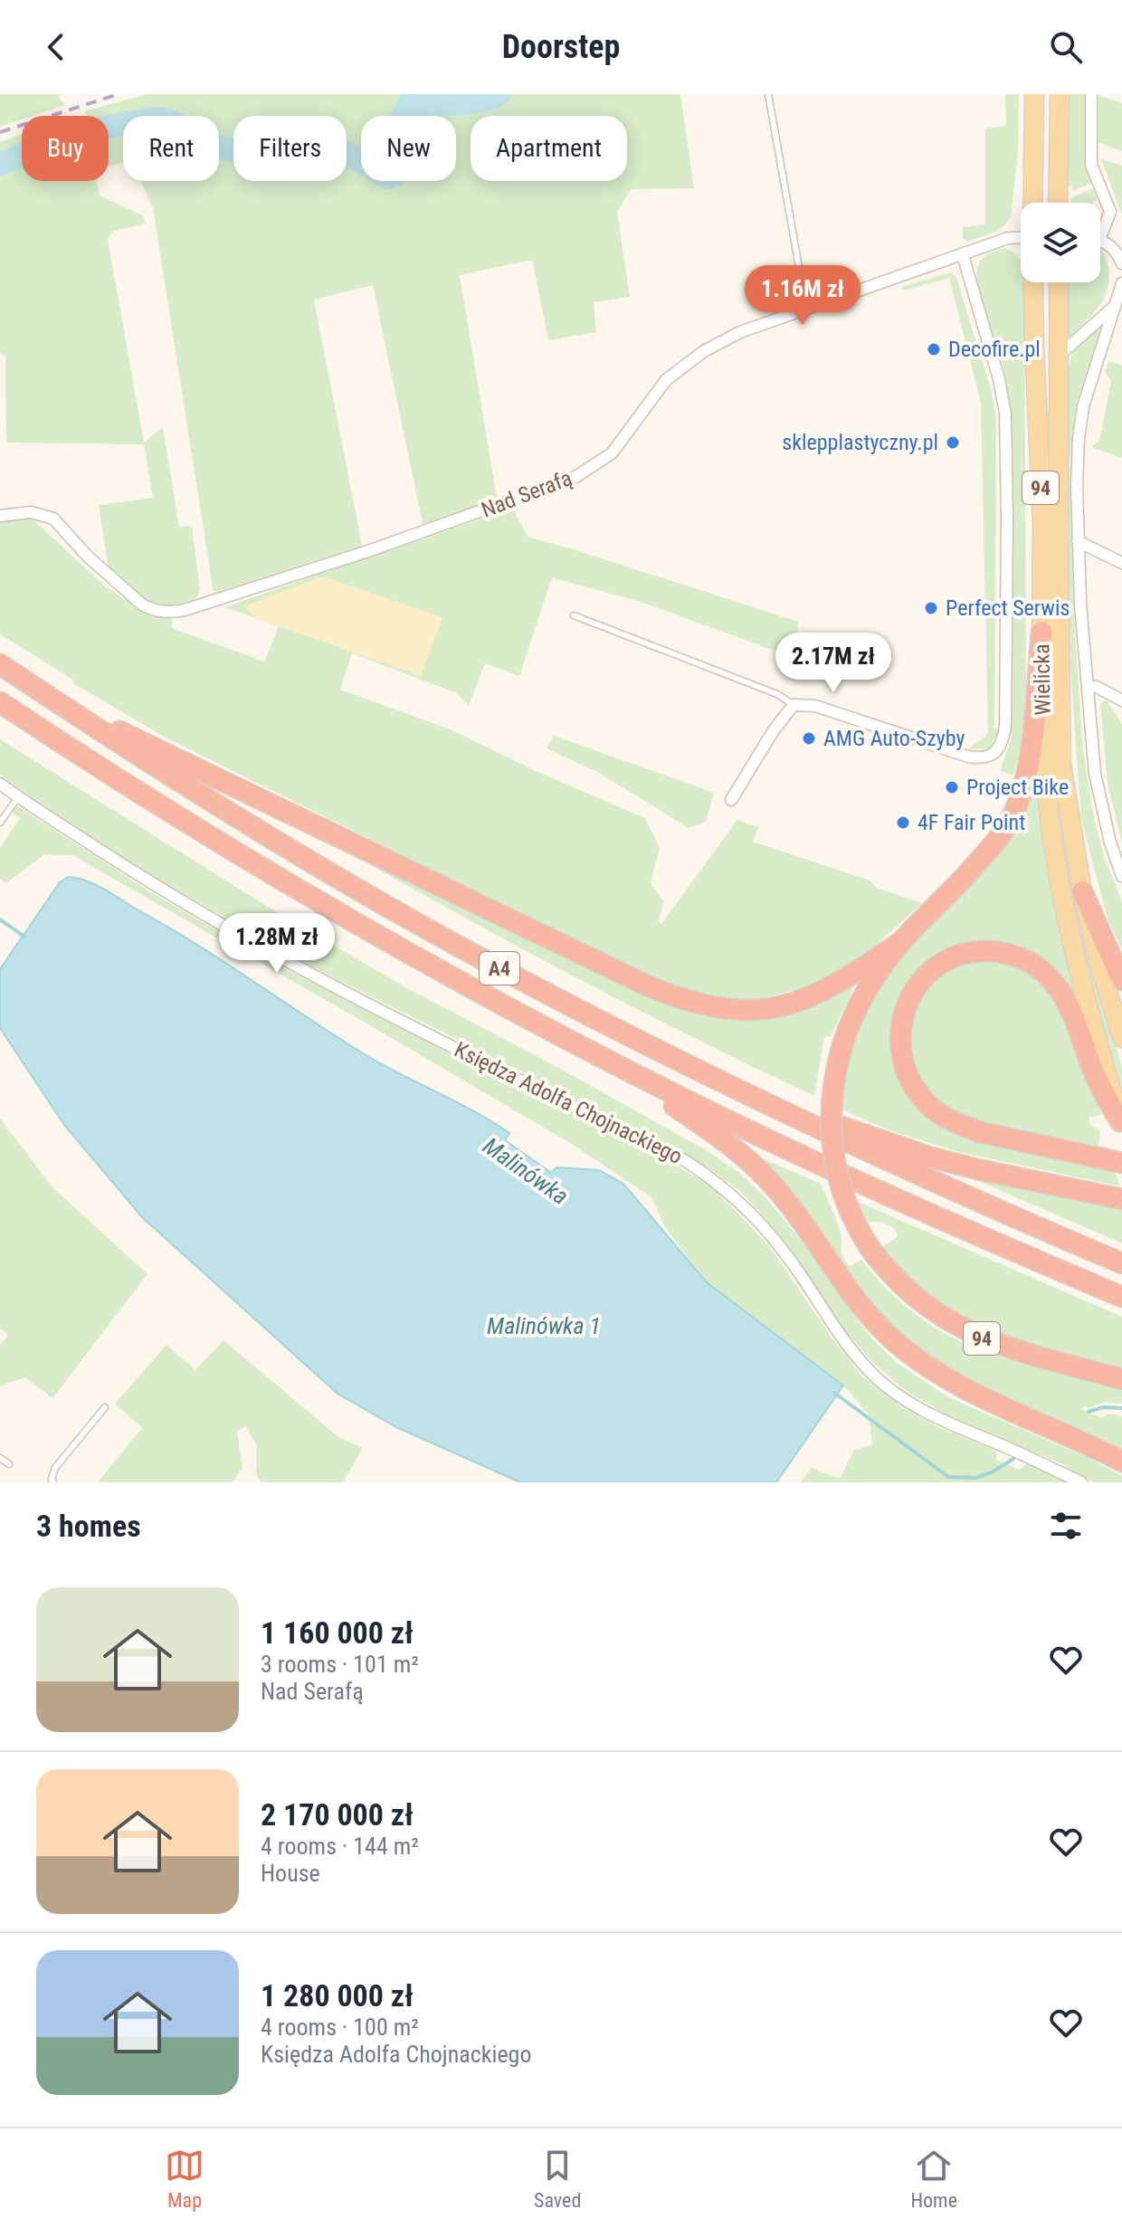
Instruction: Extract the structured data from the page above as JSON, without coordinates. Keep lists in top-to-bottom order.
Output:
{
  "streets": {
    "highway": ["94", "A4"],
    "main road": ["Wielicka"],
    "street": ["Nad Serafą", "Księdza Adolfa Chojnackiego"]
  },
  "crossings": [
    ["94", "Wielicka"]
  ],
  "water": ["Malinówka", "Malinówka 1"],
  "places": [
    "Decofire.pl",
    "sklepplastyczny.pl",
    "Perfect Serwis",
    "AMG Auto-Szyby",
    "Project Bike",
    "4F Fair Point"
  ],
  "page": {
    "header": "Doorstep",
    "chip": [
      "Buy",
      "Rent",
      "Filters",
      "New",
      "Apartment"
    ],
    "price": ["1.16M zł", "2.17M zł", "1.28M zł"],
    "heading": "3 homes",
    "list": [
      {
        "name": "1 160 000 zł",
        "note": "3 rooms · 101 m² · Nad Serafą"
      },
      {
        "name": "2 170 000 zł",
        "note": "4 rooms · 144 m² · House"
      },
      {
        "name": "1 280 000 zł",
        "note": "4 rooms · 100 m² · Księdza Adolfa Chojnackiego"
      }
    ],
    "tabs": ["Map", "Saved", "Home"]
  }
}
